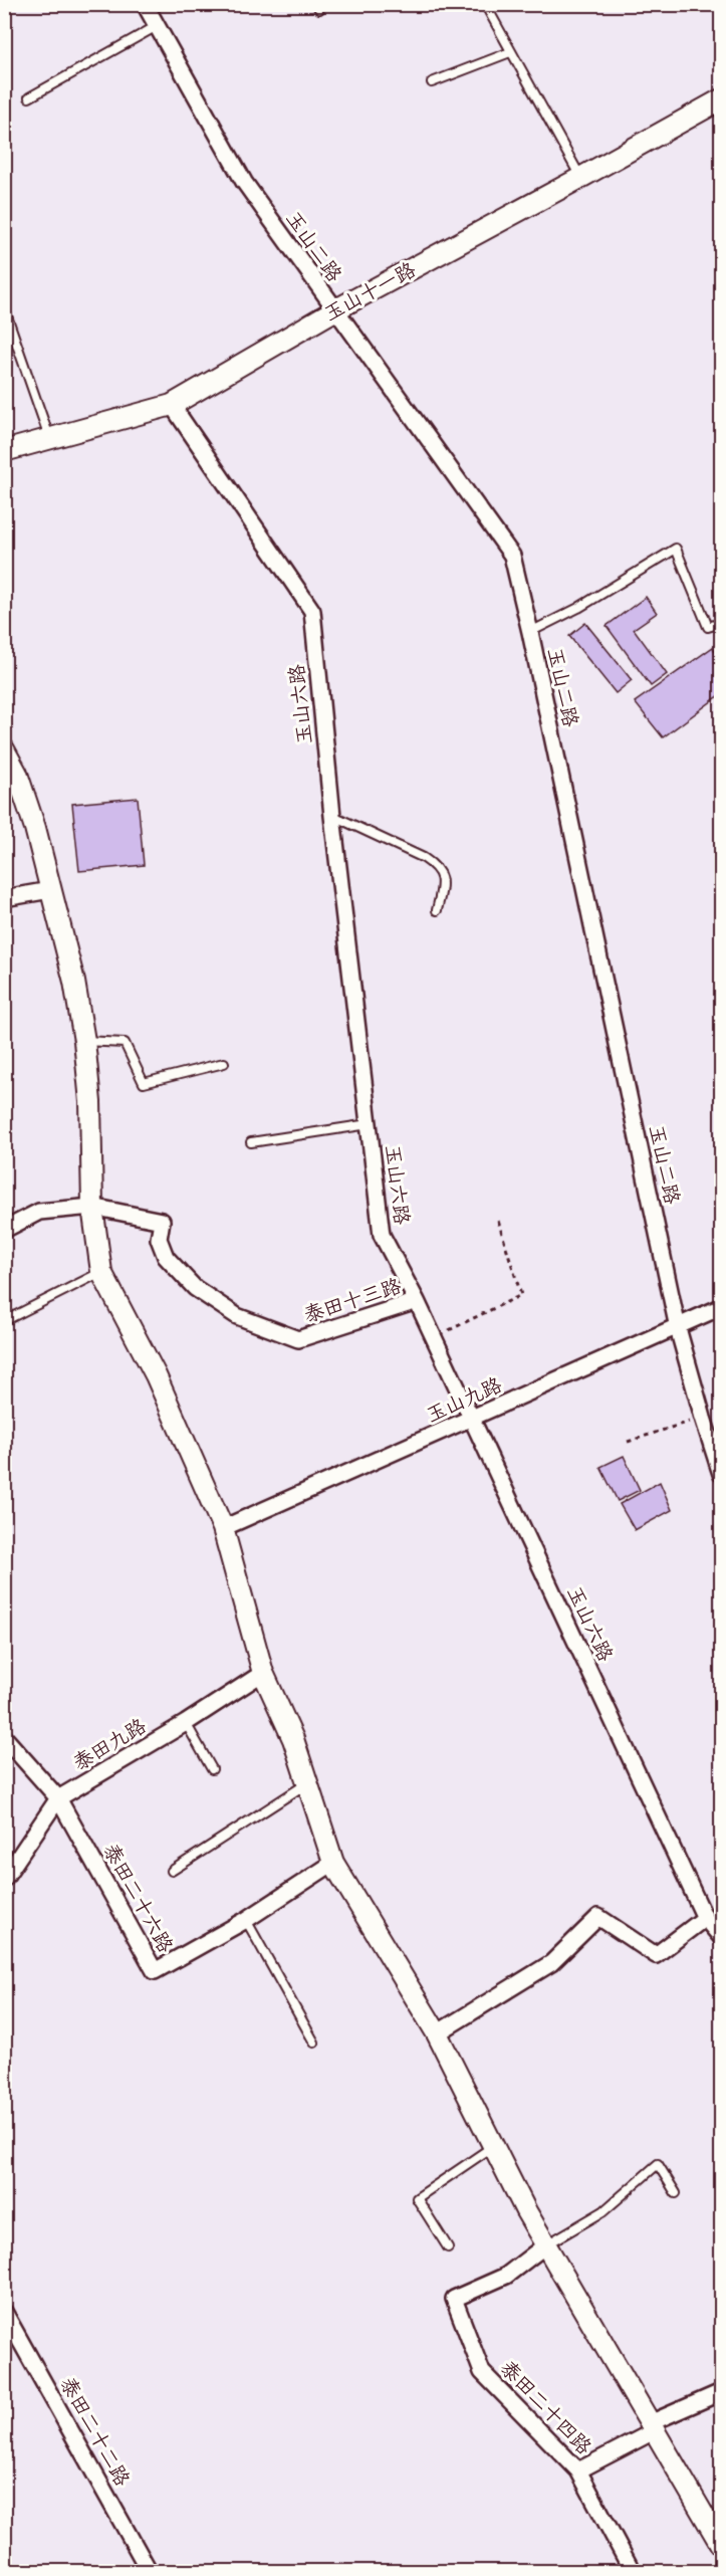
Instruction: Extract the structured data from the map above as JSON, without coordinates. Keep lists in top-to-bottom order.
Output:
{
  "streets": {
    "street": [
      "玉山二路",
      "玉山十一路",
      "玉山六路",
      "泰田十三路",
      "玉山九路",
      "泰田九路",
      "泰田二十六路",
      "泰田二十四路",
      "泰田二十二路"
    ]
  },
  "crossings": [
    ["玉山二路", "玉山十一路"],
    ["玉山二路", "玉山九路"],
    ["玉山十一路", "玉山六路"],
    ["玉山六路", "泰田十三路"],
    ["玉山六路", "玉山九路"],
    ["泰田九路", "泰田二十六路"]
  ]
}
